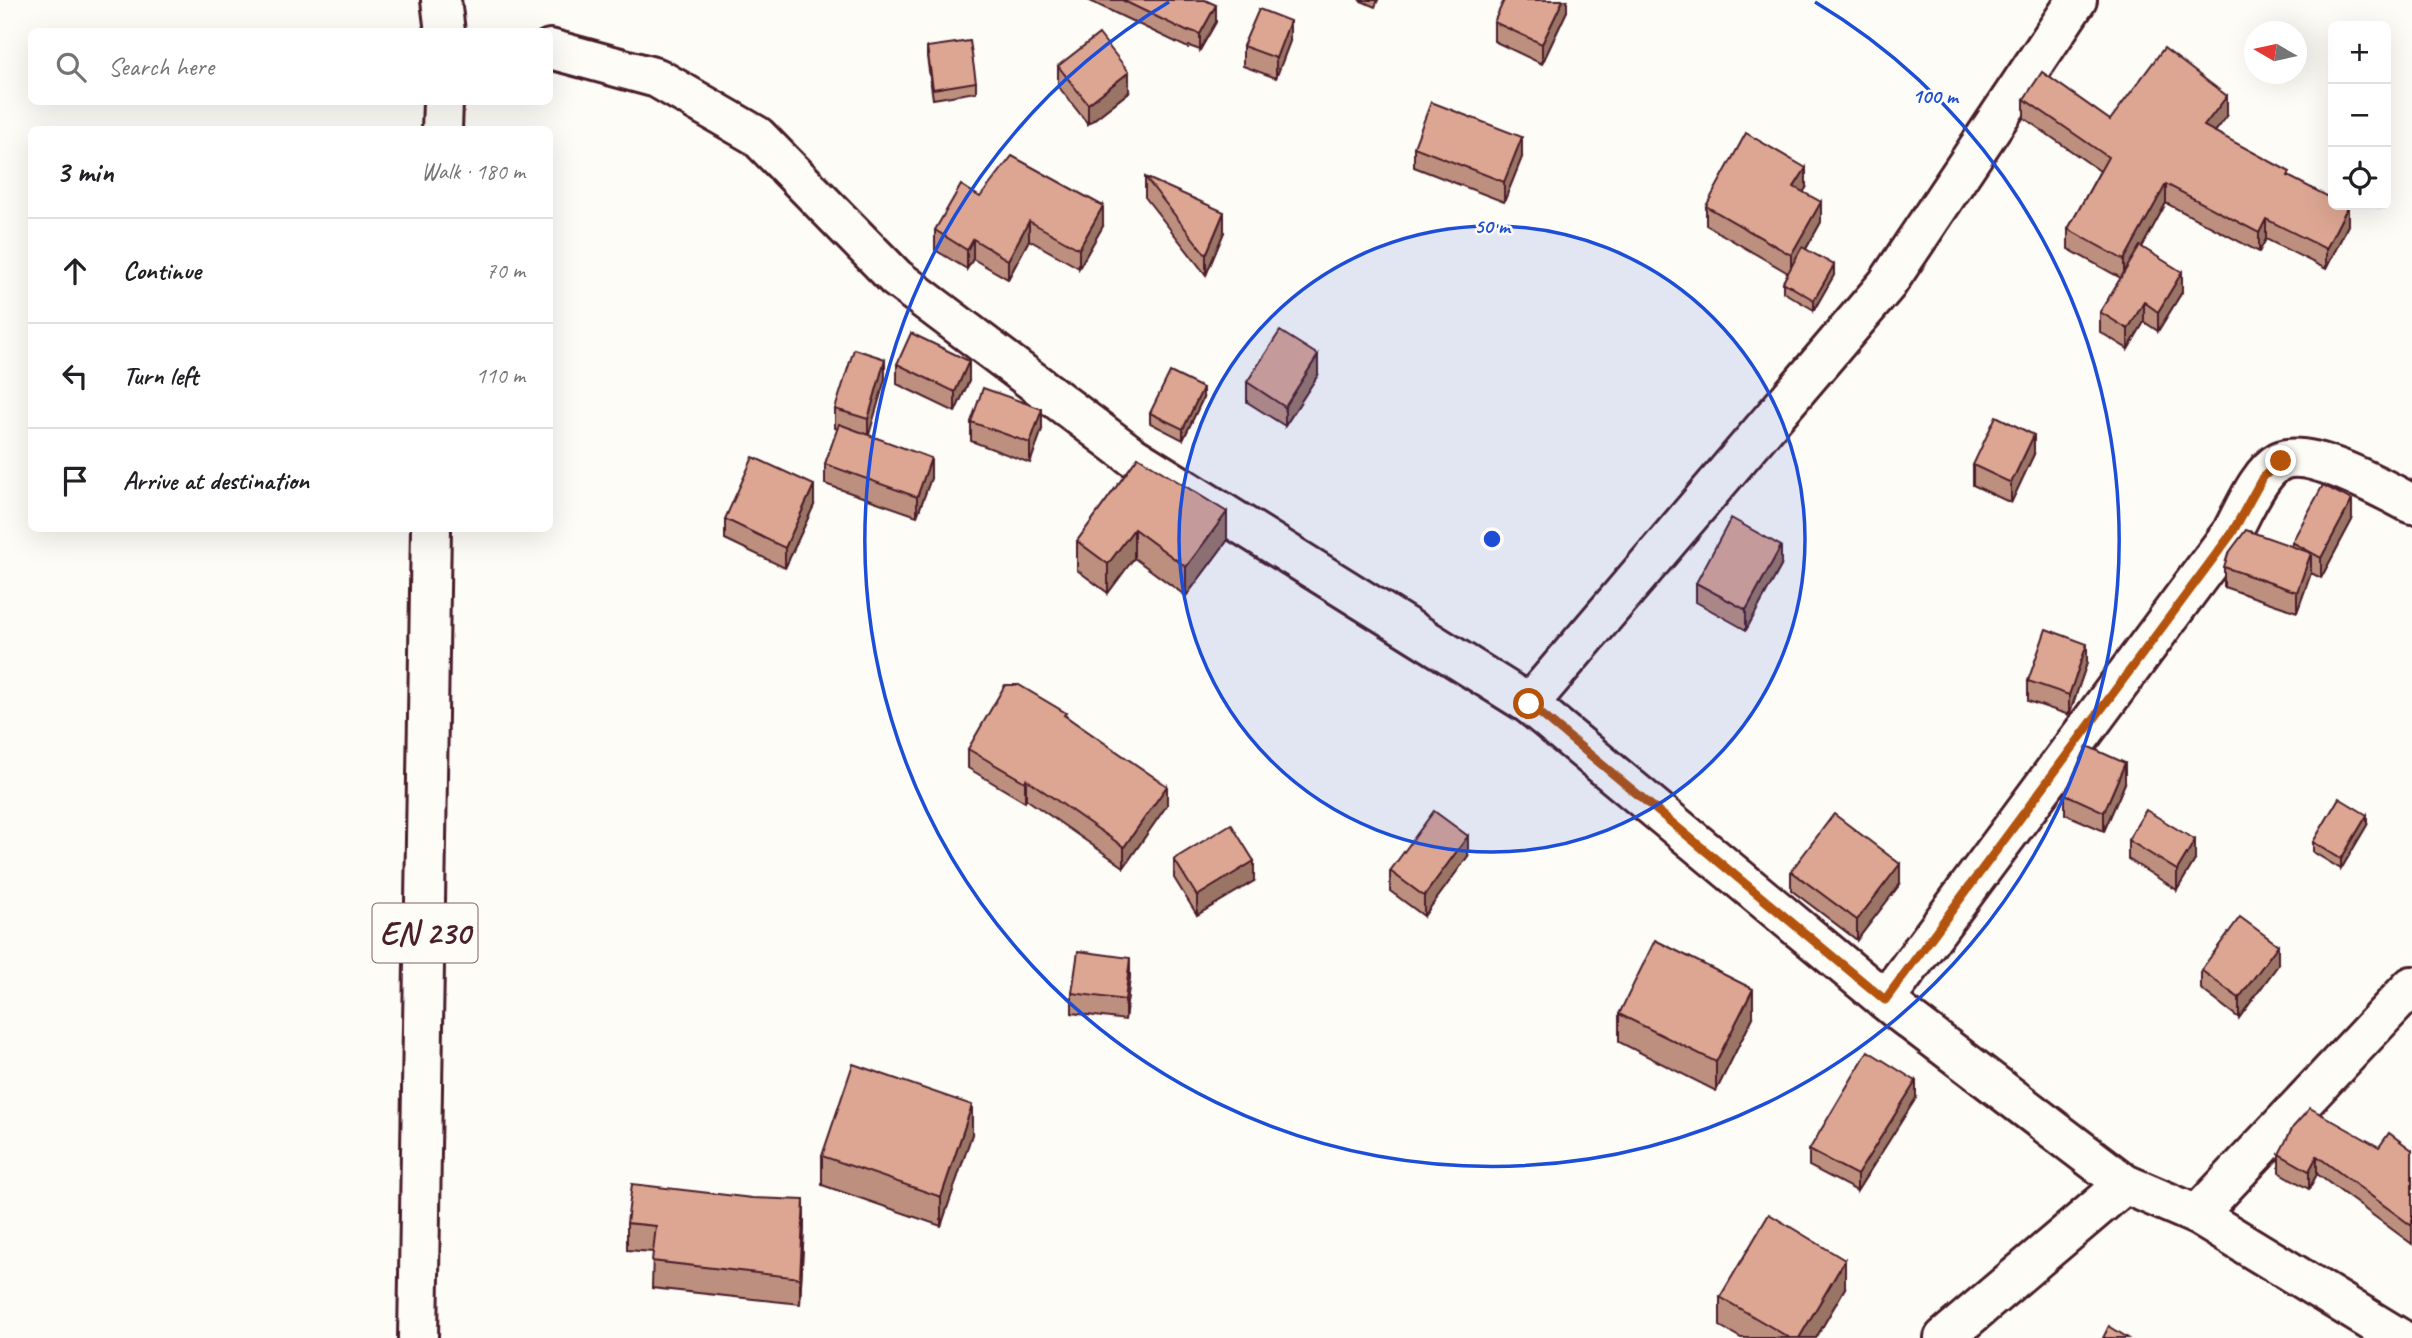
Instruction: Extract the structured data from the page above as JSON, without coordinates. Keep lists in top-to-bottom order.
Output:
{
  "streets": {
    "street": ["EN 230"]
  },
  "north": "left",
  "page": {
    "map_buttons": ["+", "−"],
    "search": "Search here",
    "heading": ["3 min", "Walk · 180 m"],
    "list": [
      ["Continue", "70 m"],
      ["Turn left", "110 m"],
      "Arrive at destination"
    ]
  },
  "rings": ["100 m", "50 m"]
}
